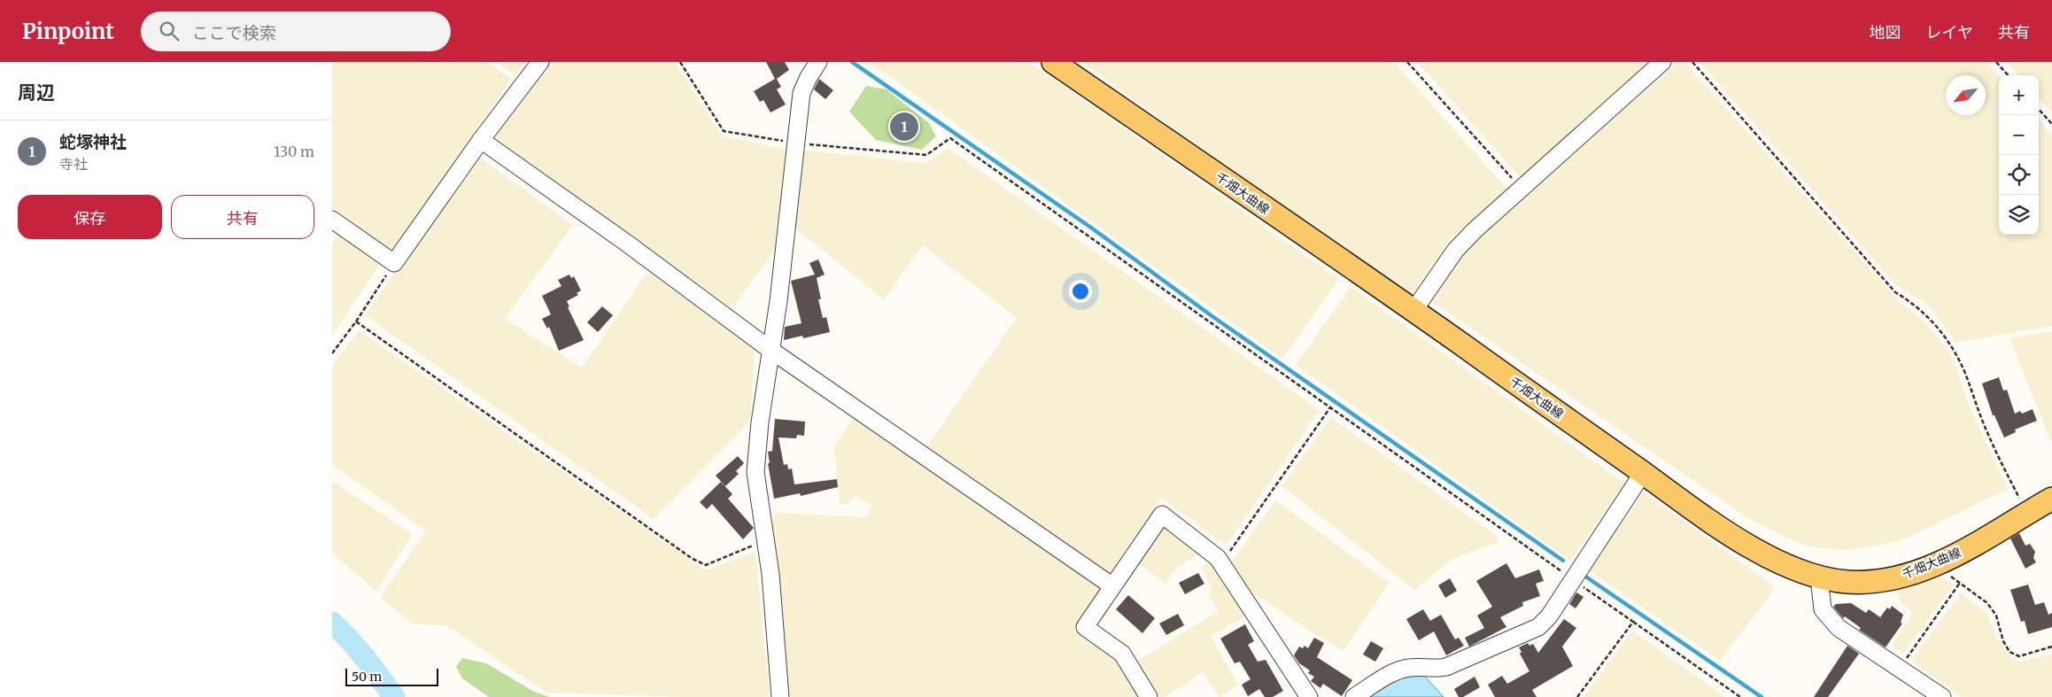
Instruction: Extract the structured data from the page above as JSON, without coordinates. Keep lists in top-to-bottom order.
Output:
{
  "streets": {
    "main road": ["千畑大曲線"]
  },
  "scale_bar": "50 m",
  "north": "bottom left",
  "page": {
    "header": "Pinpoint",
    "search": "ここで検索",
    "nav": ["地図", "レイヤ", "共有"],
    "heading": "周辺",
    "map_buttons": ["+", "−"],
    "pins": "1",
    "list": [
      {
        "mark": "1",
        "name": "蛇塚神社",
        "note": "寺社",
        "value": "130 m"
      }
    ],
    "buttons": ["保存", "共有"],
    "scale": "50 m"
  }
}
